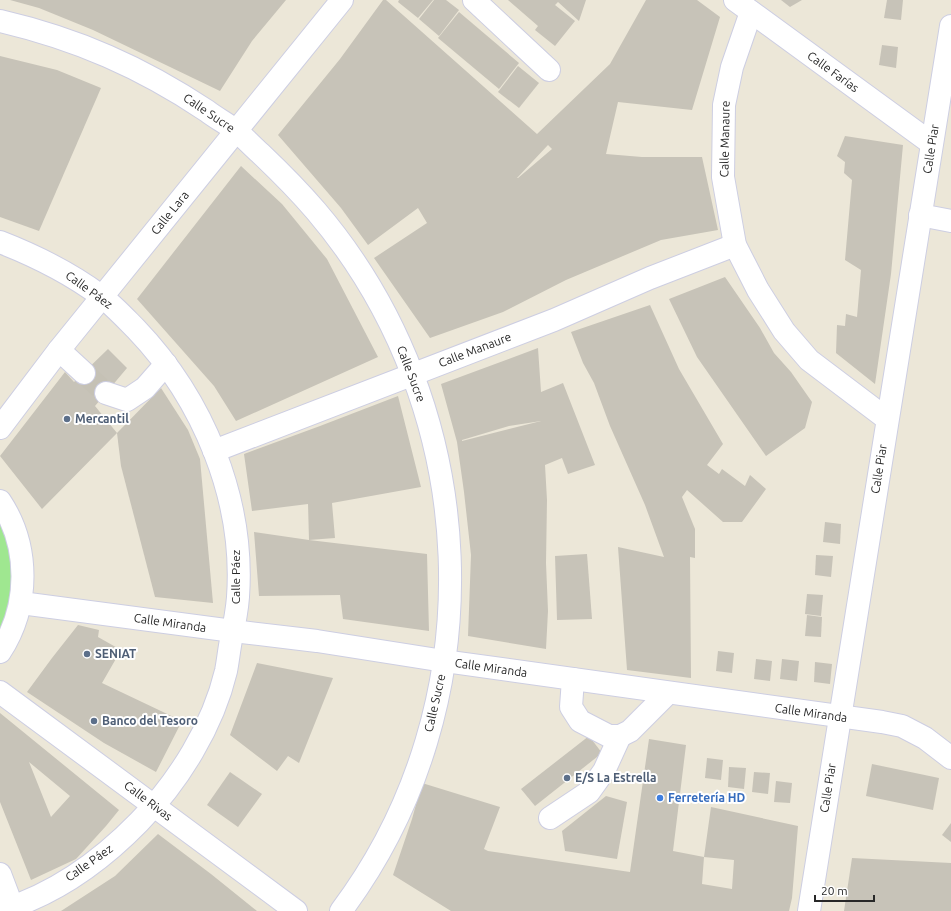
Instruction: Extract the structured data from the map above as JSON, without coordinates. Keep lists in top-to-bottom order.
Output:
{
  "streets": {
    "street": [
      "Calle Farías",
      "Calle Sucre",
      "Calle Manaure",
      "Calle Piar",
      "Calle Lara",
      "Calle Páez",
      "Calle Miranda",
      "Calle Rivas"
    ]
  },
  "crossings": [
    ["Calle Farías", "Calle Manaure"],
    ["Calle Farías", "Calle Piar"],
    ["Calle Sucre", "Calle Manaure"],
    ["Calle Sucre", "Calle Lara"],
    ["Calle Sucre", "Calle Miranda"],
    ["Calle Manaure", "Calle Piar"],
    ["Calle Manaure", "Calle Páez"],
    ["Calle Piar", "Calle Miranda"],
    ["Calle Lara", "Calle Páez"],
    ["Calle Páez", "Calle Miranda"],
    ["Calle Páez", "Calle Rivas"]
  ],
  "places": [
    "Mercantil",
    "SENIAT",
    "Banco del Tesoro",
    "E/S La Estrella",
    "Ferretería HD"
  ],
  "scale_bar": "20 m"
}
